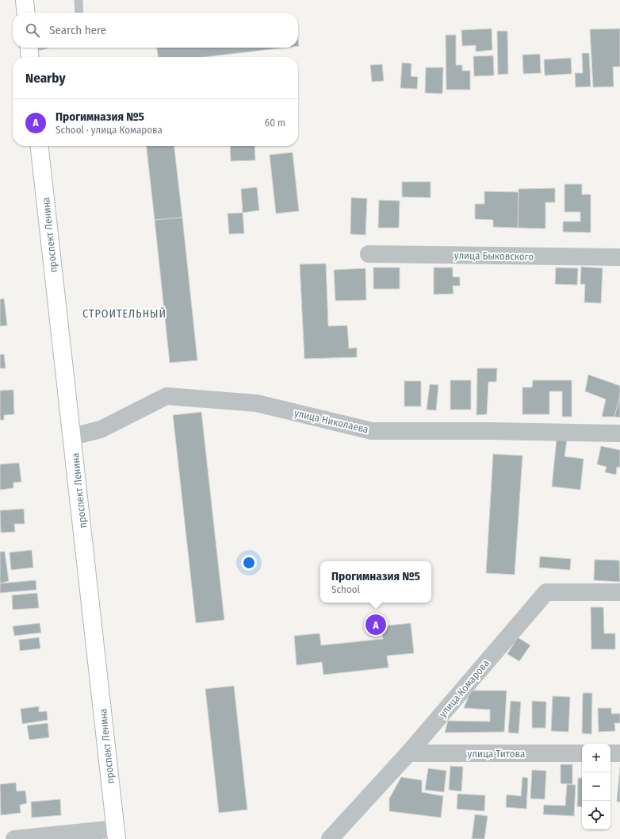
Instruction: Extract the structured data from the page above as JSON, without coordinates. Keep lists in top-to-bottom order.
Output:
{
  "streets": {
    "main road": ["проспект Ленина"],
    "street": [
      "улица Быковского",
      "улица Николаева",
      "улица Комарова",
      "улица Титова"
    ]
  },
  "crossings": [
    ["проспект Ленина", "улица Николаева"],
    ["улица Комарова", "улица Титова"]
  ],
  "districts": ["СТРОИТЕЛЬНЫЙ"],
  "page": {
    "search": "Search here",
    "heading": "Nearby",
    "list": [
      {
        "mark": "A",
        "name": "Прогимназия №5",
        "note": "School · улица Комарова",
        "value": "60 m"
      }
    ],
    "popup": ["Прогимназия №5", "School"],
    "pins": "A",
    "map_buttons": ["+", "−"]
  }
}
